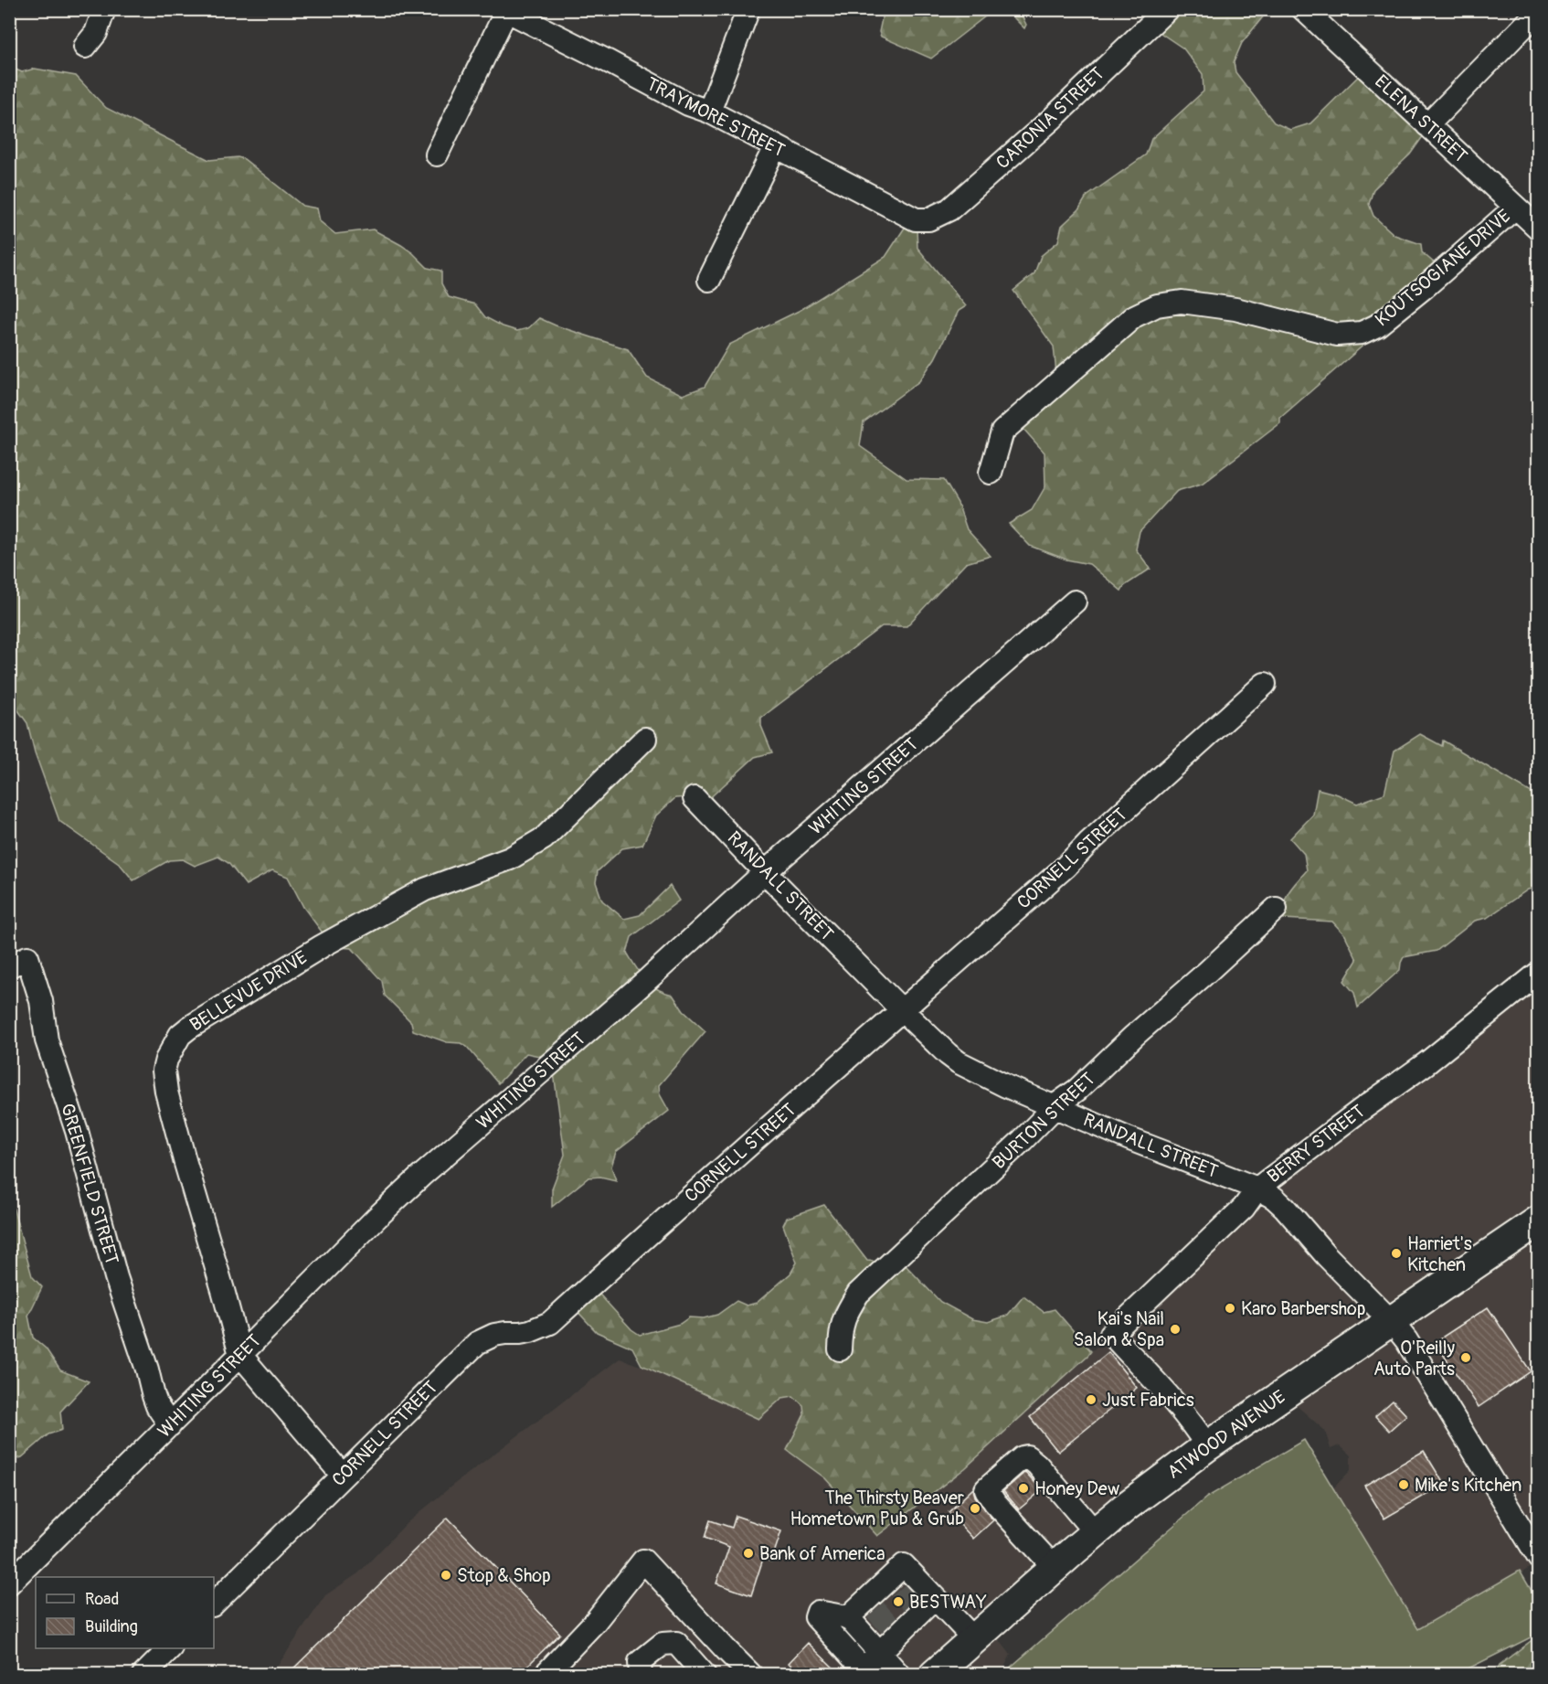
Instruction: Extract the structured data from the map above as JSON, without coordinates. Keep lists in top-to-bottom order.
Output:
{
  "streets": {
    "main road": ["ATWOOD AVENUE"],
    "street": [
      "TRAYMORE STREET",
      "CARONIA STREET",
      "ELENA STREET",
      "KOUTSOGIANE DRIVE",
      "WHITING STREET",
      "CORNELL STREET",
      "RANDALL STREET",
      "BELLEVUE DRIVE",
      "BURTON STREET",
      "BERRY STREET",
      "GREENFIELD STREET"
    ]
  },
  "crossings": [
    ["TRAYMORE STREET", "CARONIA STREET"],
    ["ELENA STREET", "KOUTSOGIANE DRIVE"],
    ["WHITING STREET", "RANDALL STREET"],
    ["WHITING STREET", "BELLEVUE DRIVE"],
    ["WHITING STREET", "GREENFIELD STREET"],
    ["CORNELL STREET", "RANDALL STREET"],
    ["CORNELL STREET", "BELLEVUE DRIVE"],
    ["RANDALL STREET", "BURTON STREET"],
    ["RANDALL STREET", "BERRY STREET"],
    ["RANDALL STREET", "ATWOOD AVENUE"],
    ["BERRY STREET", "ATWOOD AVENUE"]
  ],
  "places": [
    "Harriet's Kitchen",
    "Karo Barbershop",
    "Kai's Nail Salon & Spa",
    "O'Reilly Auto Parts",
    "Just Fabrics",
    "Mike's Kitchen",
    "Honey Dew",
    "The Thirsty Beaver Hometown Pub & Grub",
    "Bank of America",
    "Stop & Shop",
    "BESTWAY"
  ],
  "legend": ["Road", "Building"]
}
